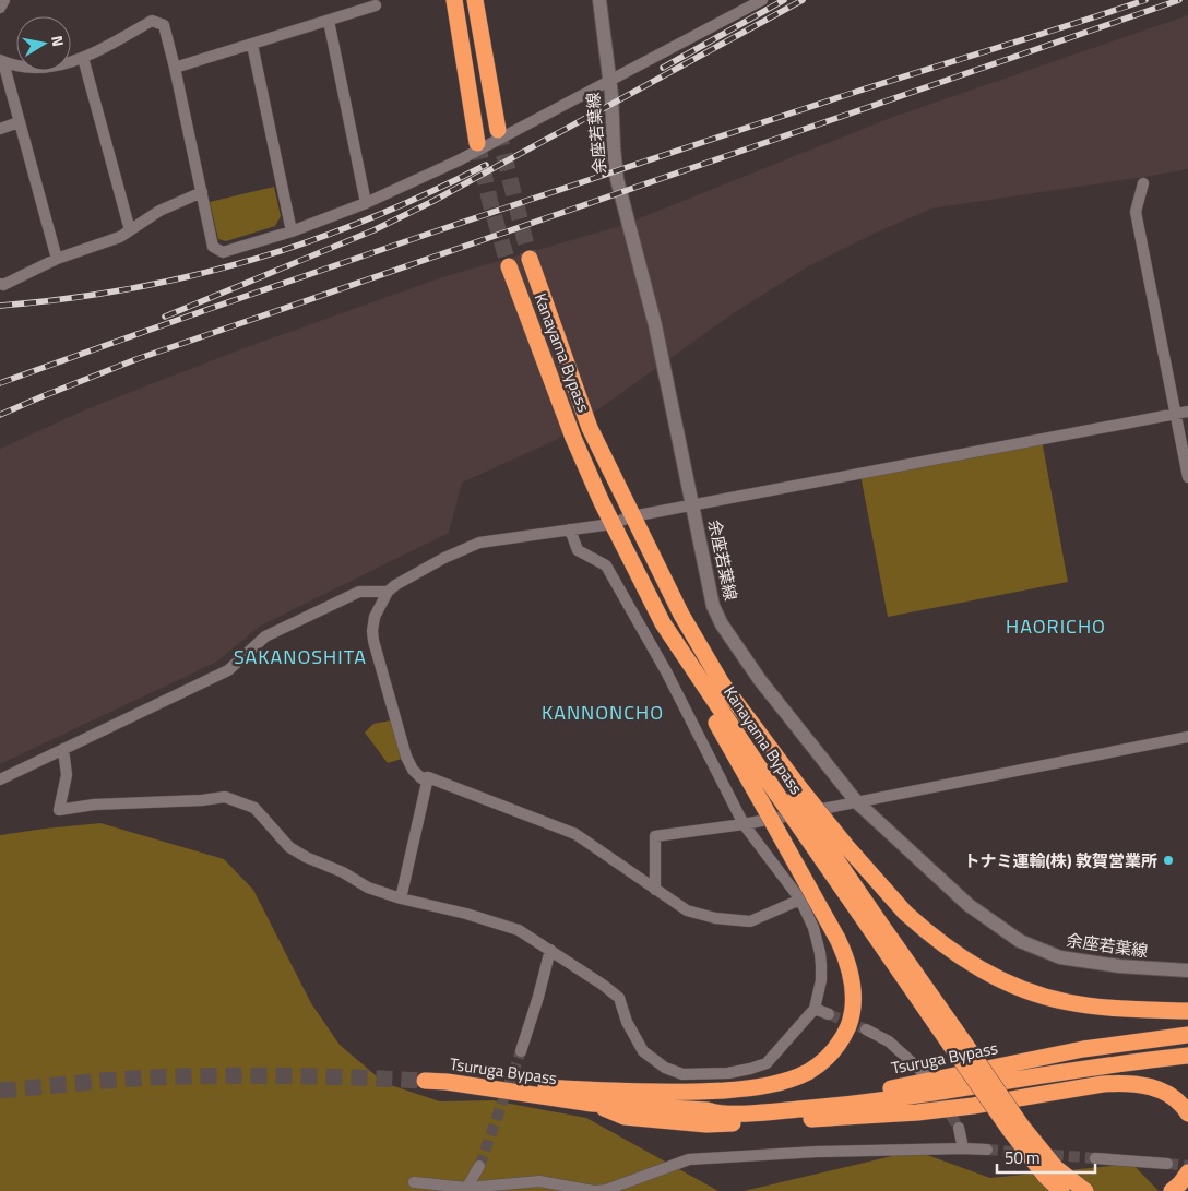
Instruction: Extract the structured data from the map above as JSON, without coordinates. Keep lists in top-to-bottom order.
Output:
{
  "streets": {
    "highway": ["Kanayama Bypass", "Tsuruga Bypass"],
    "main road": ["余座若葉線"]
  },
  "districts": ["HAORICHO", "SAKANOSHITA", "KANNONCHO"],
  "places": ["トナミ運輸(株) 敦賀営業所"],
  "scale_bar": "50 m",
  "north": "right"
}
